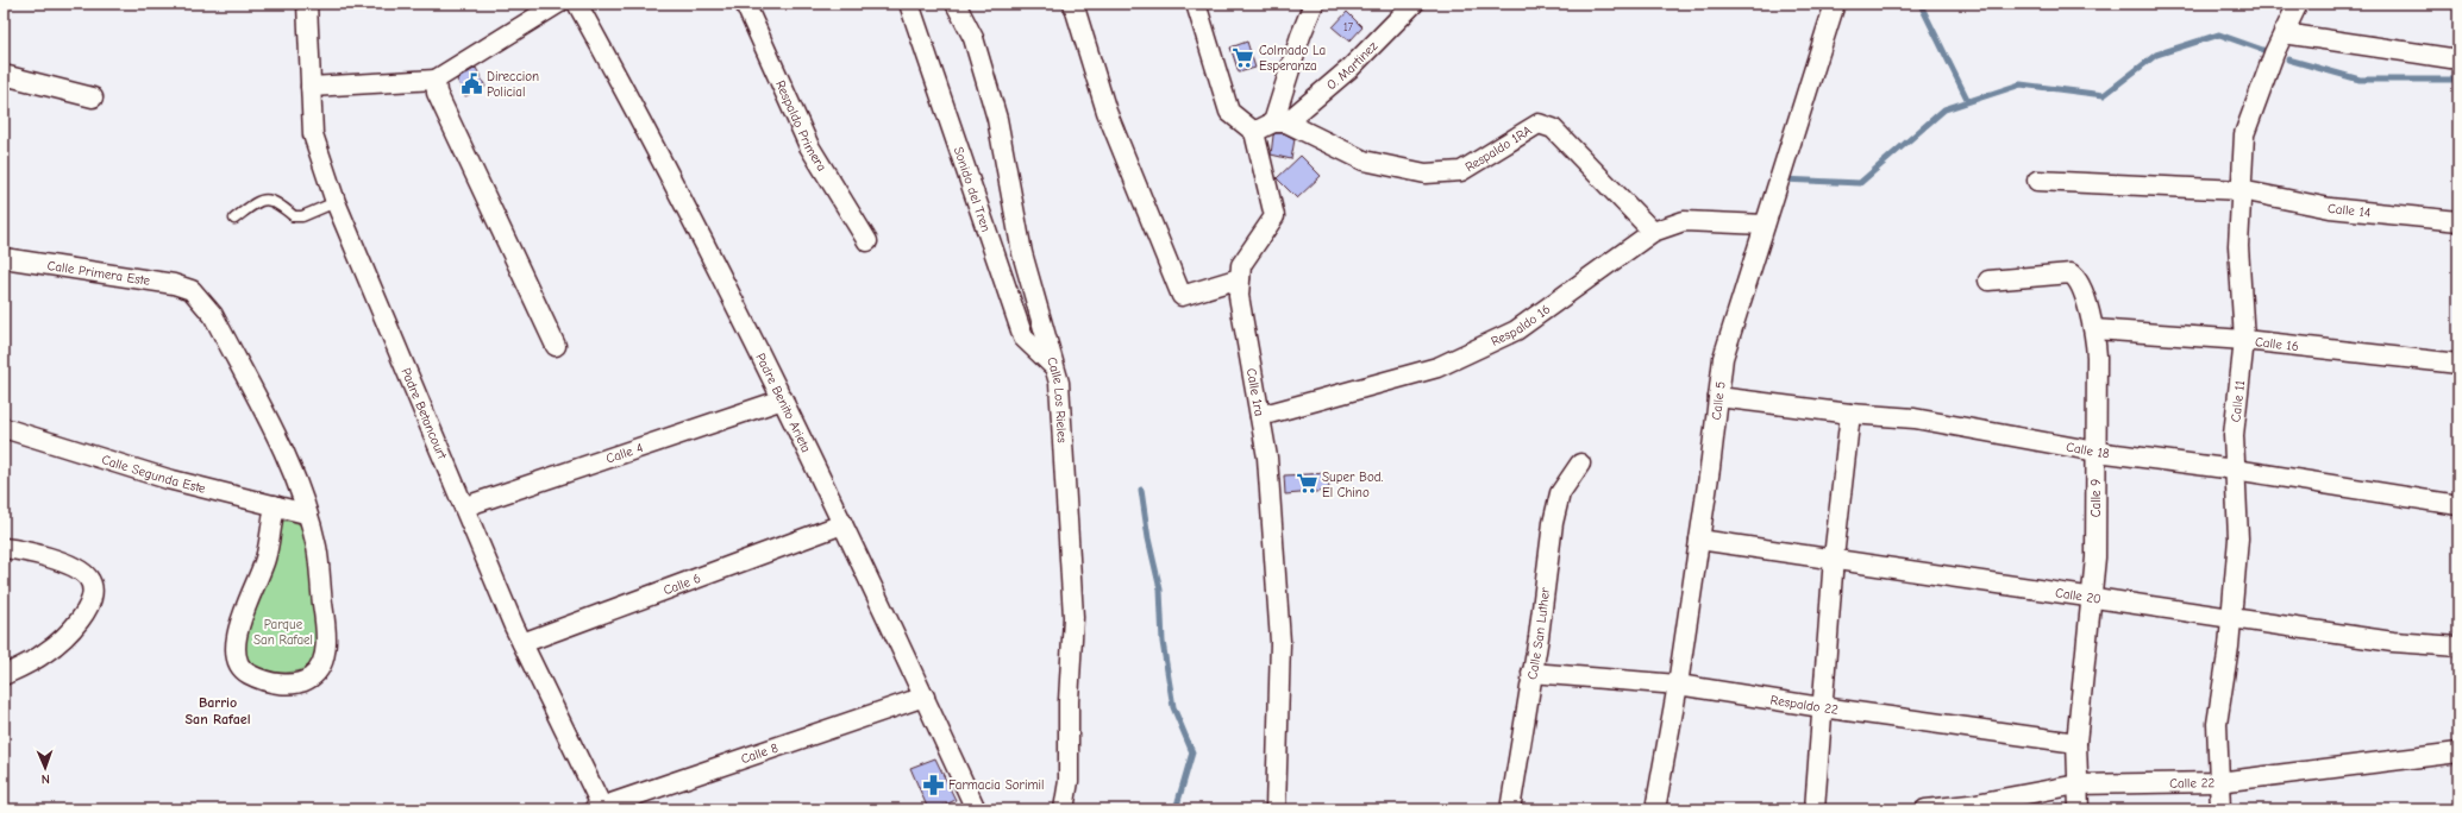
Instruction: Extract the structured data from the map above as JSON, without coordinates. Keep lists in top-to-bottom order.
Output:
{
  "streets": {
    "street": [
      "O. Martinez",
      "Respaldo Primera",
      "Respaldo 1RA",
      "Sonido del Tren",
      "Calle 14",
      "Calle Primera Este",
      "Respaldo 16",
      "Calle 16",
      "Calle 1ra",
      "Calle Los Rieles",
      "Calle 5",
      "Calle 11",
      "Padre Benito Arieta",
      "Padre Betancourt",
      "Calle 18",
      "Calle 4",
      "Calle Segunda Este",
      "Calle 9",
      "Calle 6",
      "Calle 20",
      "Calle San Luther",
      "Respaldo 22",
      "Calle 8",
      "Calle 22"
    ]
  },
  "crossings": [
    ["O. Martinez", "Respaldo 1RA"],
    ["Respaldo 1RA", "Respaldo 16"],
    ["Sonido del Tren", "Calle Los Rieles"],
    ["Calle 14", "Calle 11"],
    ["Calle Primera Este", "Calle Segunda Este"],
    ["Respaldo 16", "Calle 1ra"],
    ["Respaldo 16", "Calle 5"],
    ["Calle 16", "Calle 11"],
    ["Calle 16", "Calle 9"],
    ["Calle 5", "Calle 18"],
    ["Calle 5", "Calle 20"],
    ["Calle 5", "Respaldo 22"],
    ["Calle 11", "Calle 18"],
    ["Calle 11", "Calle 20"],
    ["Calle 11", "Calle 22"],
    ["Padre Benito Arieta", "Calle 4"],
    ["Padre Benito Arieta", "Calle 6"],
    ["Padre Benito Arieta", "Calle 8"],
    ["Padre Betancourt", "Calle 4"],
    ["Padre Betancourt", "Calle 6"],
    ["Padre Betancourt", "Calle 8"],
    ["Calle 18", "Calle 9"],
    ["Calle 9", "Calle 20"],
    ["Calle 9", "Respaldo 22"],
    ["Calle 9", "Calle 22"],
    ["Calle San Luther", "Respaldo 22"]
  ],
  "districts": ["Barrio San Rafael"],
  "parks": ["Parque San Rafael"],
  "places": {
    "supermarket": ["Colmado La Esperanza", "Super Bod. El Chino"],
    "public building": ["Direccion Policial"],
    "pharmacy": ["Farmacia Sorimil"]
  },
  "house_numbers": ["17"],
  "north": "bottom"
}
